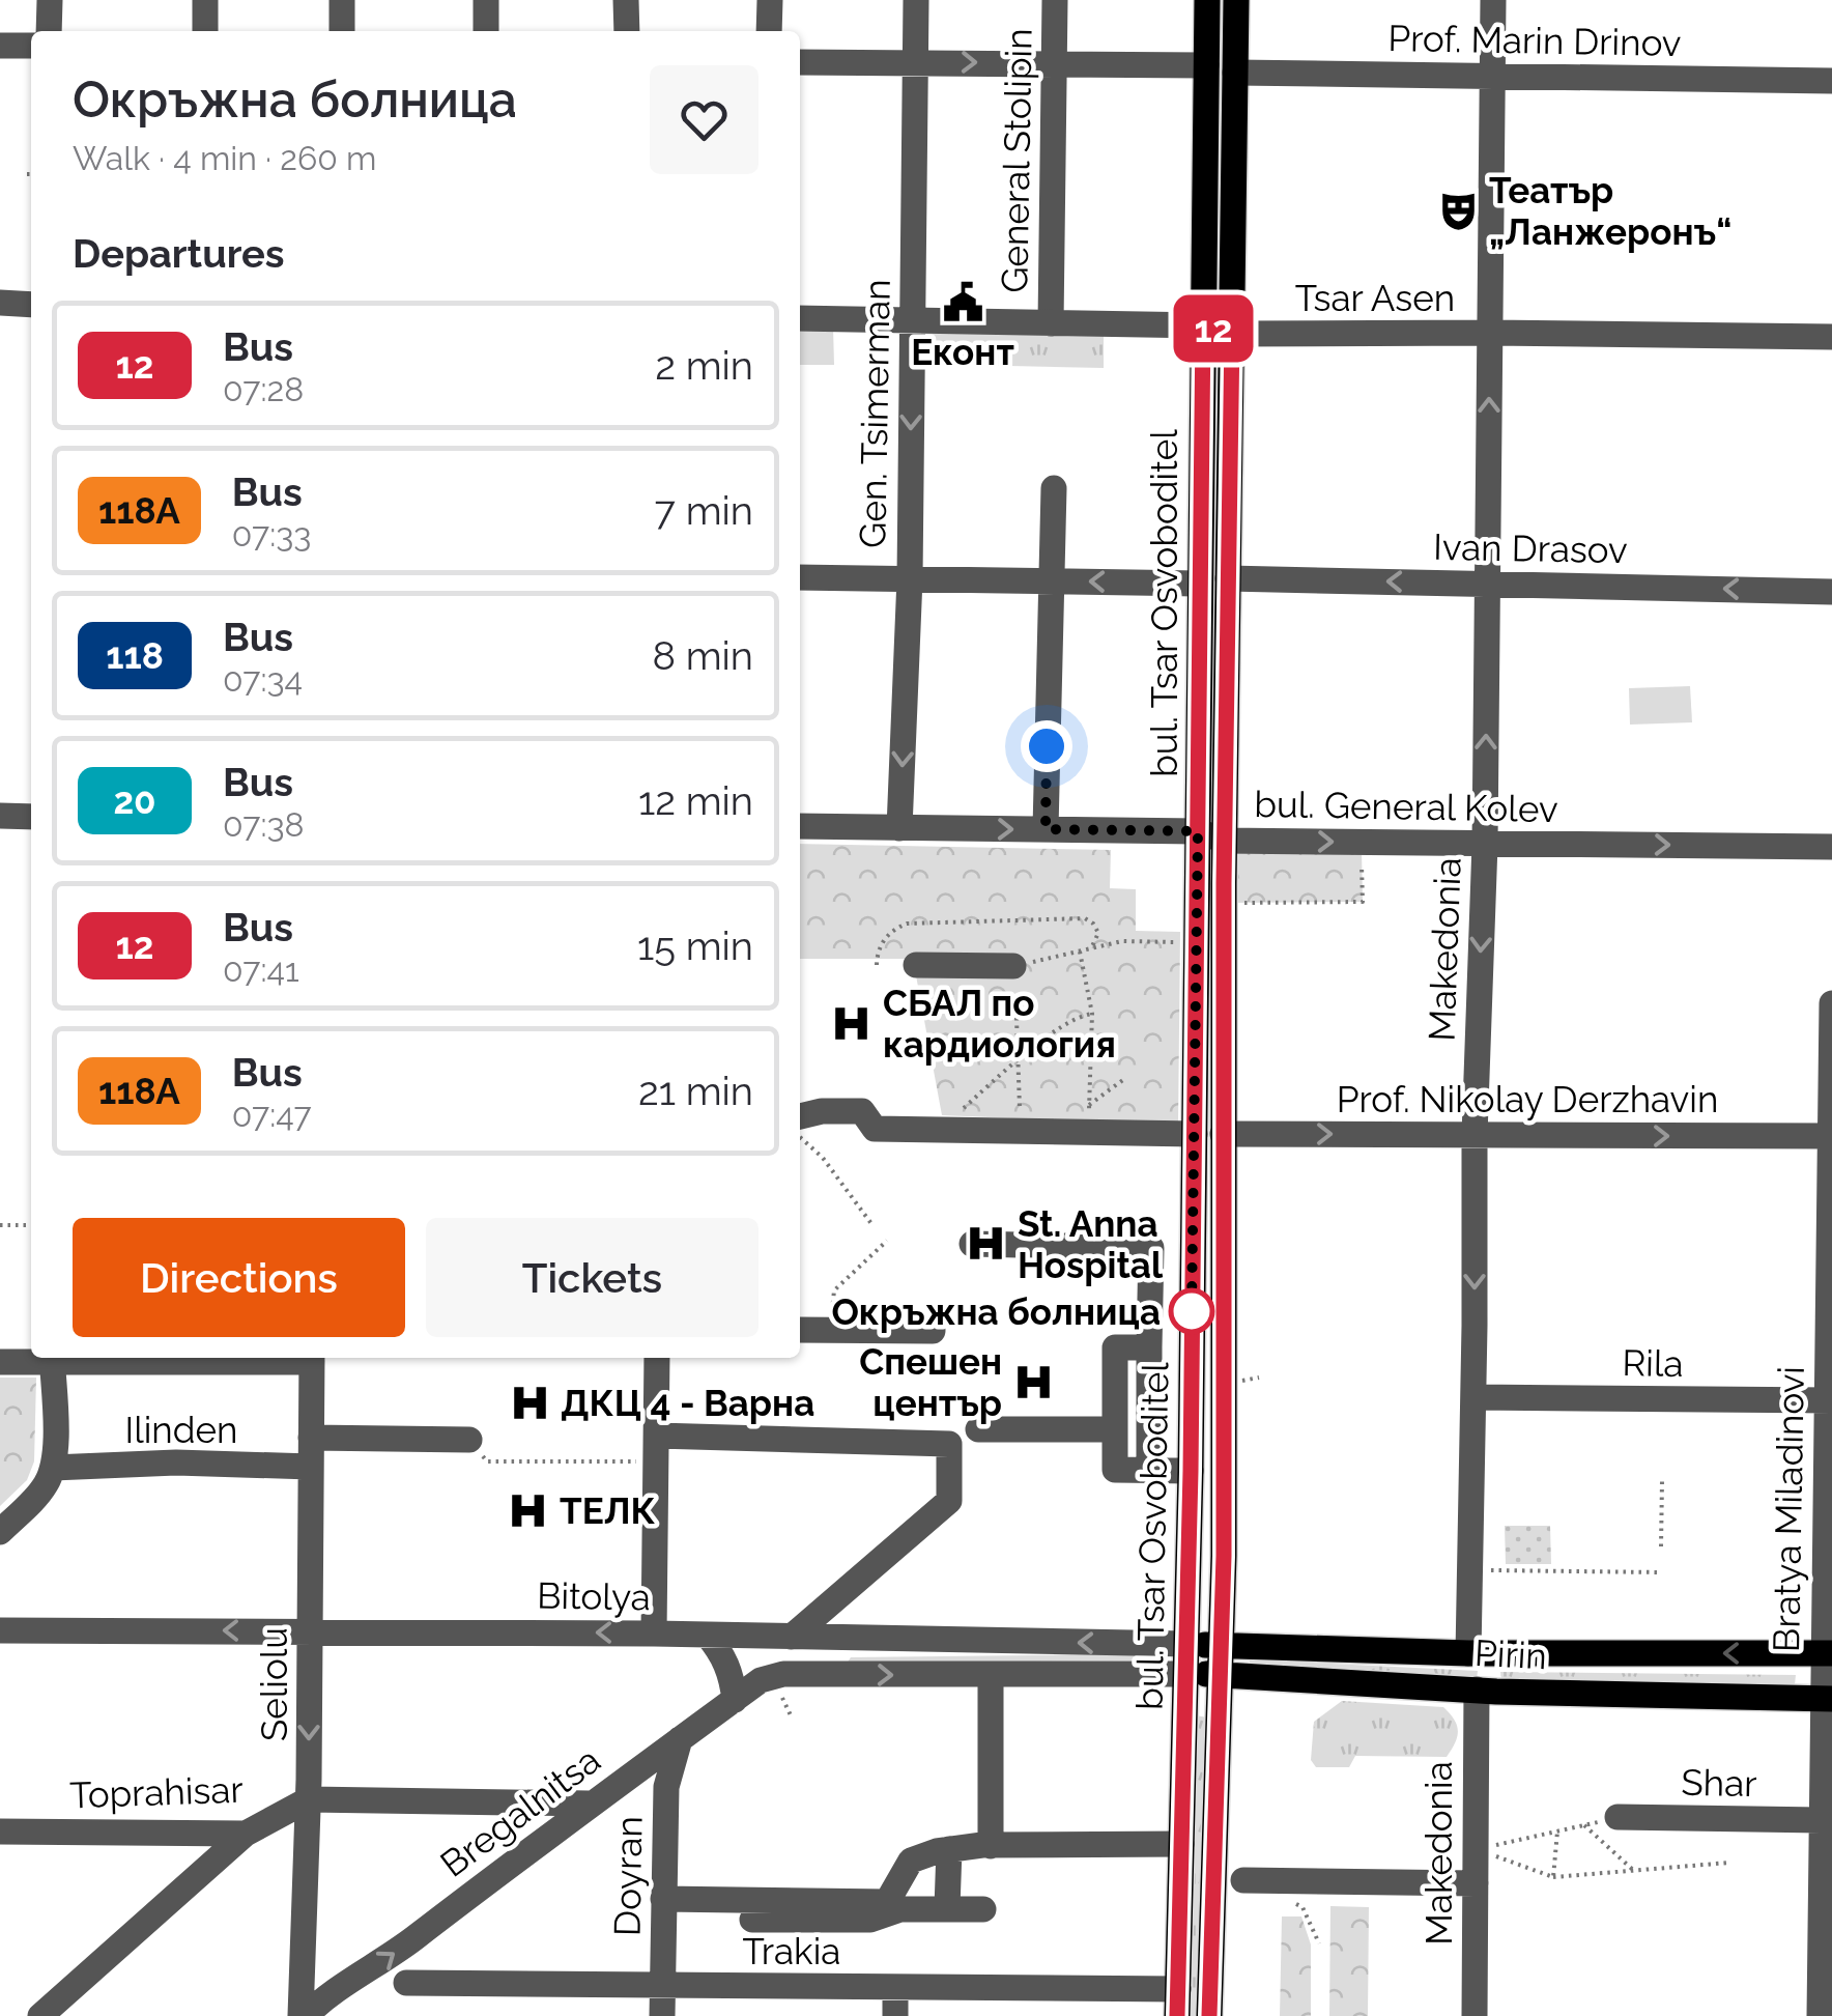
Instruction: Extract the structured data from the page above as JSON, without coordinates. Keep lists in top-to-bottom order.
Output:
{
  "streets": {
    "main road": ["bul. Tsar Osvoboditel", "Pirin"],
    "street": [
      "Prof. Marin Drinov",
      "General Stolipin",
      "Tsar Asen",
      "Gen. Tsimerman",
      "Ivan Drasov",
      "bul. General Kolev",
      "Makedonia",
      "Prof. Nikolay Derzhavin",
      "Rila",
      "Ilinden",
      "Bratya Miladinovi",
      "Bitolya",
      "Seliolu",
      "Shar",
      "Toprahisar",
      "Bregalnitsa",
      "Doyran",
      "Trakia"
    ]
  },
  "crossings": [
    ["Prof. Marin Drinov", "bul. Tsar Osvoboditel"],
    ["Prof. Marin Drinov", "Makedonia"],
    ["General Stolipin", "Tsar Asen"],
    ["Tsar Asen", "Gen. Tsimerman"],
    ["Tsar Asen", "bul. Tsar Osvoboditel"],
    ["Tsar Asen", "Makedonia"],
    ["Gen. Tsimerman", "bul. General Kolev"],
    ["Ivan Drasov", "bul. Tsar Osvoboditel"],
    ["Ivan Drasov", "Makedonia"],
    ["bul. Tsar Osvoboditel", "bul. General Kolev"],
    ["bul. Tsar Osvoboditel", "Prof. Nikolay Derzhavin"],
    ["bul. Tsar Osvoboditel", "Bitolya"],
    ["bul. Tsar Osvoboditel", "Pirin"],
    ["bul. Tsar Osvoboditel", "Trakia"],
    ["bul. General Kolev", "Makedonia"],
    ["Makedonia", "Prof. Nikolay Derzhavin"],
    ["Makedonia", "Rila"],
    ["Makedonia", "Pirin"],
    ["Prof. Nikolay Derzhavin", "Bratya Miladinovi"],
    ["Rila", "Bratya Miladinovi"],
    ["Ilinden", "Seliolu"],
    ["Bratya Miladinovi", "Pirin"],
    ["Bratya Miladinovi", "Shar"],
    ["Bitolya", "Pirin"],
    ["Bitolya", "Seliolu"],
    ["Seliolu", "Toprahisar"],
    ["Seliolu", "Bregalnitsa"],
    ["Bregalnitsa", "Doyran"],
    ["Doyran", "Trakia"]
  ],
  "one_way": ["Ivan Drasov", "bul. General Kolev", "Prof. Nikolay Derzhavin"],
  "places": {
    "theatre": ["Театър „Ланжеронъ“"],
    "public building": ["Еконт"],
    "hospital": [
      "СБАЛ по кардиология",
      "St. Anna Hospital",
      "Спешен център",
      "ДКЦ 4 - Варна",
      "ТЕЛК"
    ],
    "other": ["Окръжна болница"]
  },
  "lines": ["bus line 12"],
  "page": {
    "on_map": "12",
    "heading": [
      ["Окръжна болница", "Walk · 4 min · 260 m"],
      "Departures"
    ],
    "list": [
      {
        "mark": "12",
        "name": "Bus",
        "note": "07:28",
        "value": "2 min"
      },
      {
        "mark": "118А",
        "name": "Bus",
        "note": "07:33",
        "value": "7 min"
      },
      {
        "mark": "118",
        "name": "Bus",
        "note": "07:34",
        "value": "8 min"
      },
      {
        "mark": "20",
        "name": "Bus",
        "note": "07:38",
        "value": "12 min"
      },
      {
        "mark": "12",
        "name": "Bus",
        "note": "07:41",
        "value": "15 min"
      },
      {
        "mark": "118А",
        "name": "Bus",
        "note": "07:47",
        "value": "21 min"
      }
    ],
    "buttons": ["Directions", "Tickets"]
  }
}
